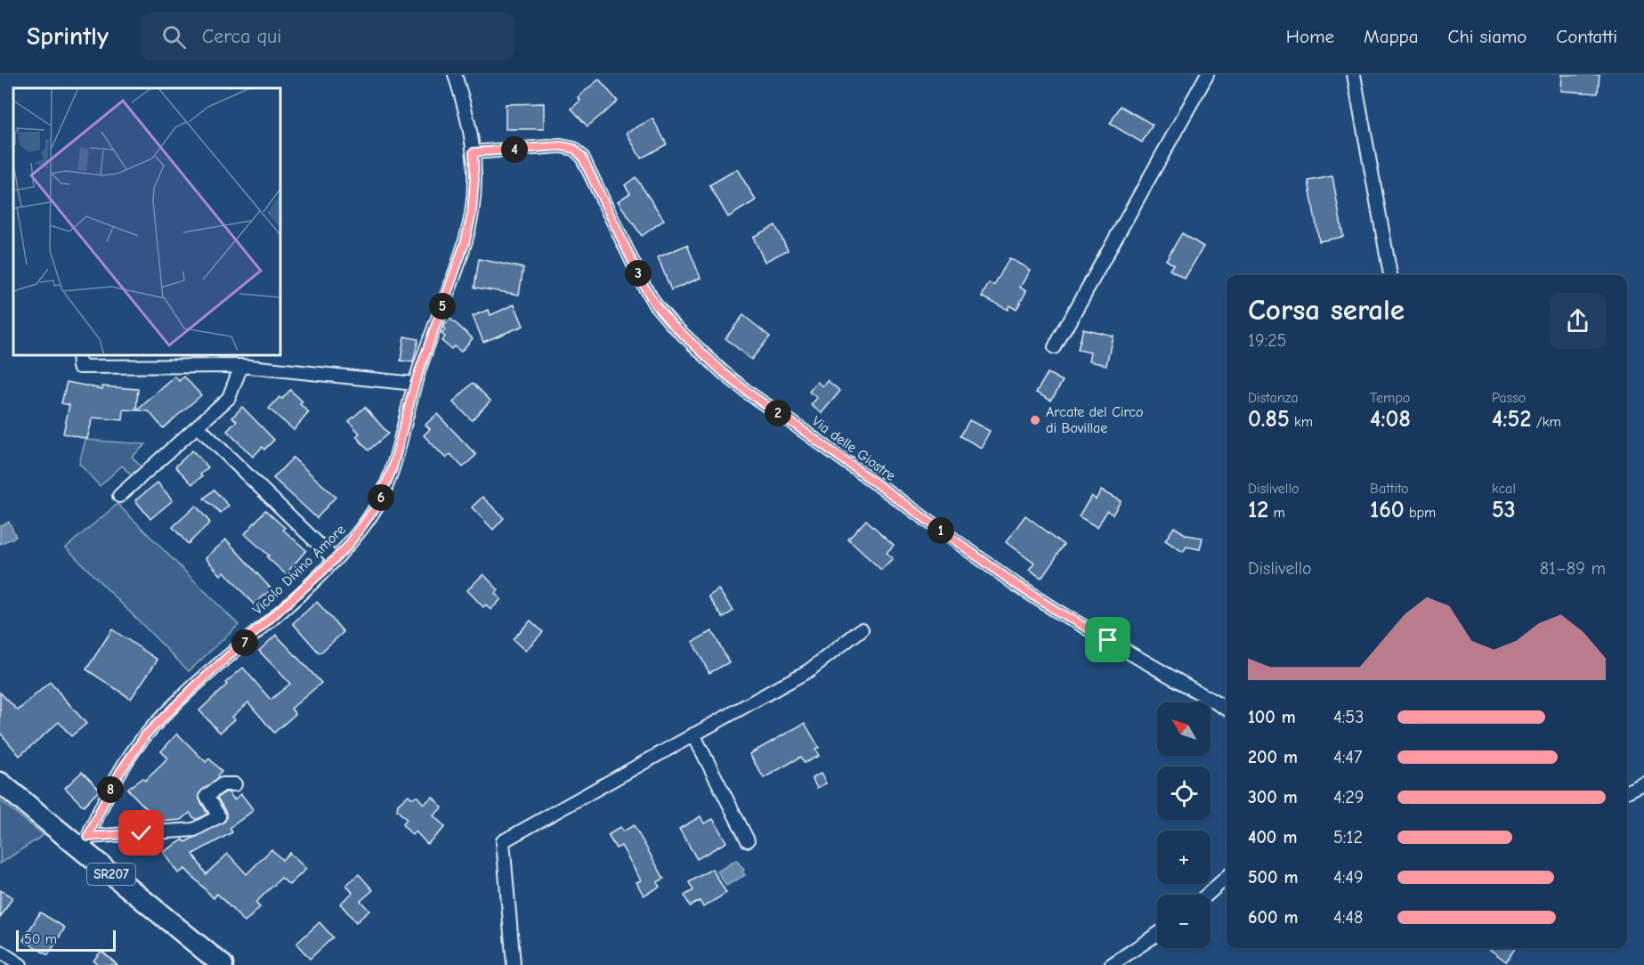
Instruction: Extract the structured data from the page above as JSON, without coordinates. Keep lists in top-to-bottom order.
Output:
{
  "streets": {
    "main road": ["SR207"],
    "street": ["Via delle Giostre", "Vicolo Divino Amore"]
  },
  "crossings": [
    ["Via delle Giostre", "Vicolo Divino Amore"],
    ["Vicolo Divino Amore", "SR207"]
  ],
  "places": ["Arcate del Circo di Bovillae"],
  "scale_bar": "50 m",
  "north": "top left",
  "page": {
    "header": "Sprintly",
    "search": "Cerca qui",
    "nav": [
      "Home",
      "Mappa",
      "Chi siamo",
      "Contatti"
    ],
    "pins": [
      "4",
      "3",
      "5",
      "2",
      "6",
      "1",
      "7",
      "8"
    ],
    "heading": ["Corsa serale", "19:25"],
    "stats": [
      ["Distanza", "0.85 km"],
      ["Tempo", "4:08"],
      ["Passo", "4:52 /km"],
      ["Dislivello", "12 m"],
      ["Battito", "160 bpm"],
      ["kcal", "53"]
    ],
    "chart": ["Dislivello", "81–89 m"],
    "list": [
      {
        "name": "100 m",
        "note": "4:53"
      },
      {
        "name": "200 m",
        "note": "4:47"
      },
      {
        "name": "300 m",
        "note": "4:29"
      },
      {
        "name": "400 m",
        "note": "5:12"
      },
      {
        "name": "500 m",
        "note": "4:49"
      },
      {
        "name": "600 m",
        "note": "4:48"
      }
    ],
    "map_buttons": ["+", "−"],
    "scale": "50 m"
  }
}
